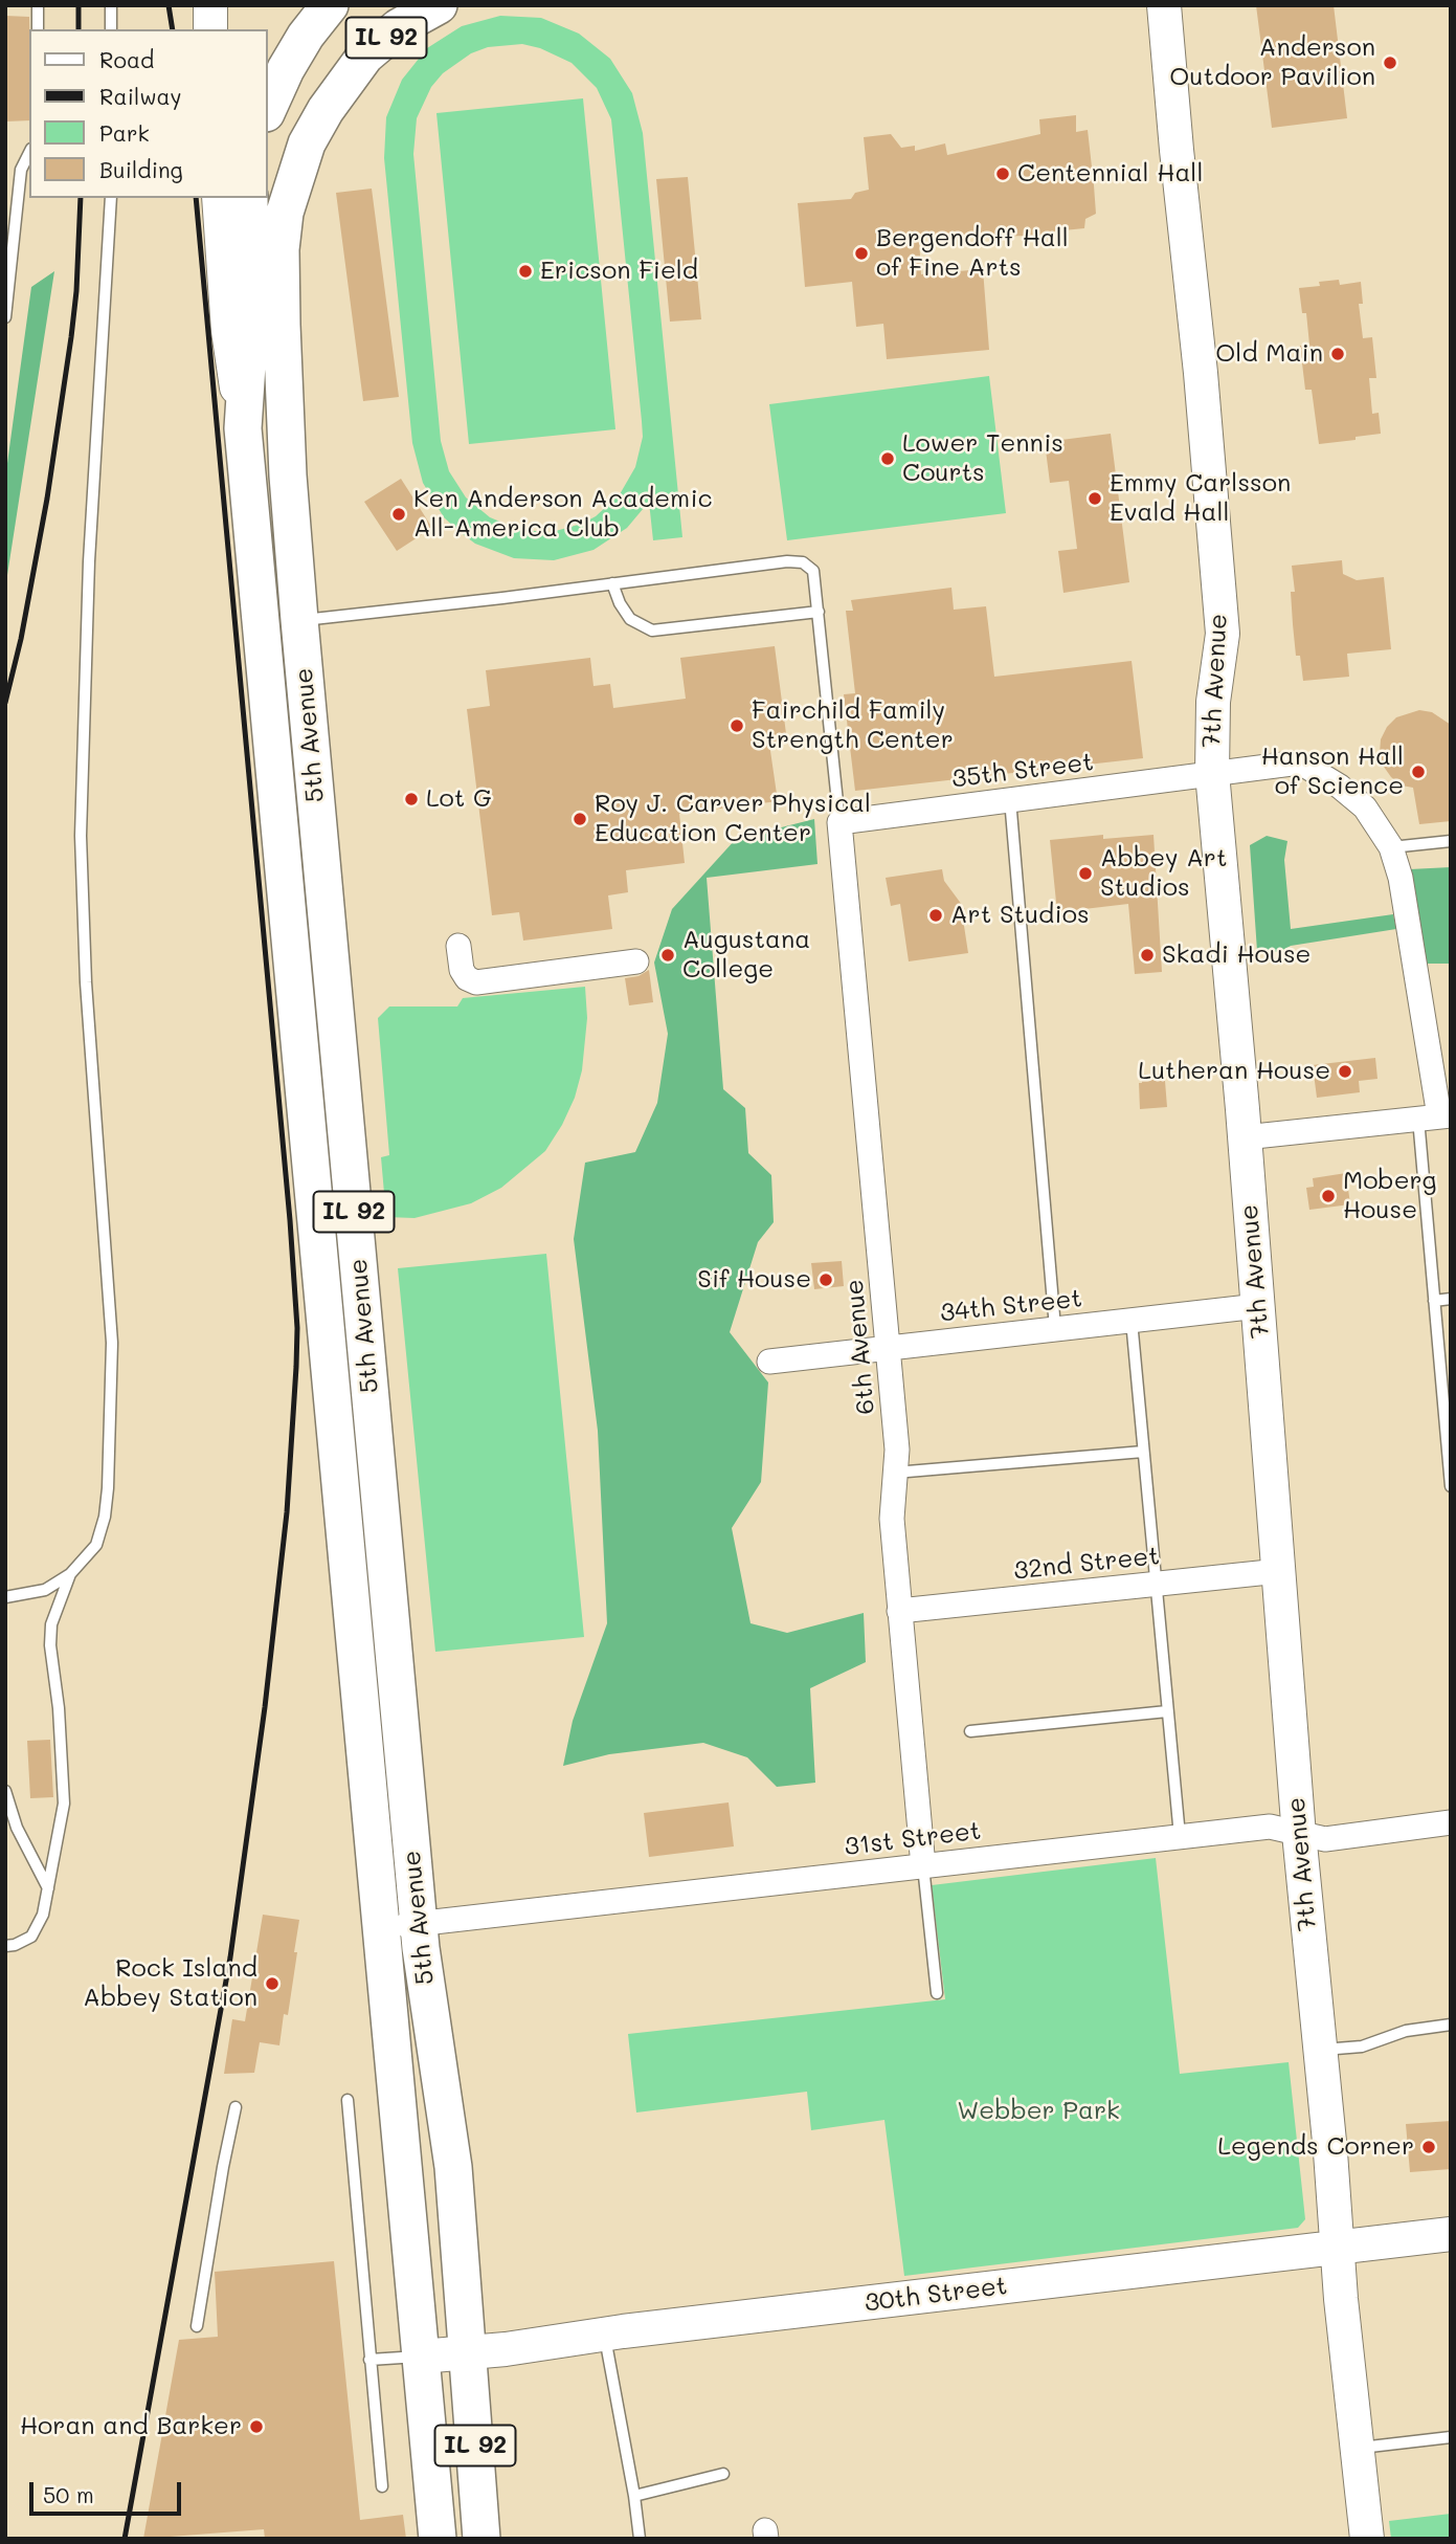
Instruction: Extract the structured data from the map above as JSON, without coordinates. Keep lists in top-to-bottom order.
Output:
{
  "streets": {
    "main road": ["IL 92", "5th Avenue"],
    "street": [
      "7th Avenue",
      "35th Street",
      "34th Street",
      "6th Avenue",
      "32nd Street",
      "31st Street",
      "30th Street"
    ]
  },
  "crossings": [
    ["7th Avenue", "35th Street"],
    ["7th Avenue", "34th Street"],
    ["7th Avenue", "32nd Street"],
    ["7th Avenue", "31st Street"],
    ["7th Avenue", "30th Street"],
    ["5th Avenue", "31st Street"],
    ["5th Avenue", "30th Street"],
    ["35th Street", "6th Avenue"],
    ["34th Street", "6th Avenue"],
    ["6th Avenue", "32nd Street"],
    ["6th Avenue", "31st Street"]
  ],
  "parks": ["Webber Park"],
  "places": [
    "Anderson Outdoor Pavilion",
    "Centennial Hall",
    "Bergendoff Hall of Fine Arts",
    "Ericson Field",
    "Old Main",
    "Lower Tennis Courts",
    "Emmy Carlsson Evald Hall",
    "Ken Anderson Academic All-America Club",
    "Fairchild Family Strength Center",
    "Hanson Hall of Science",
    "Lot G",
    "Roy J. Carver Physical Education Center",
    "Abbey Art Studios",
    "Art Studios",
    "Augustana College",
    "Skadi House",
    "Lutheran House",
    "Moberg House",
    "Sif House",
    "Rock Island Abbey Station",
    "Legends Corner",
    "Horan and Barker"
  ],
  "legend": [
    "Road",
    "Railway",
    "Park",
    "Building"
  ],
  "scale_bar": "50 m"
}
